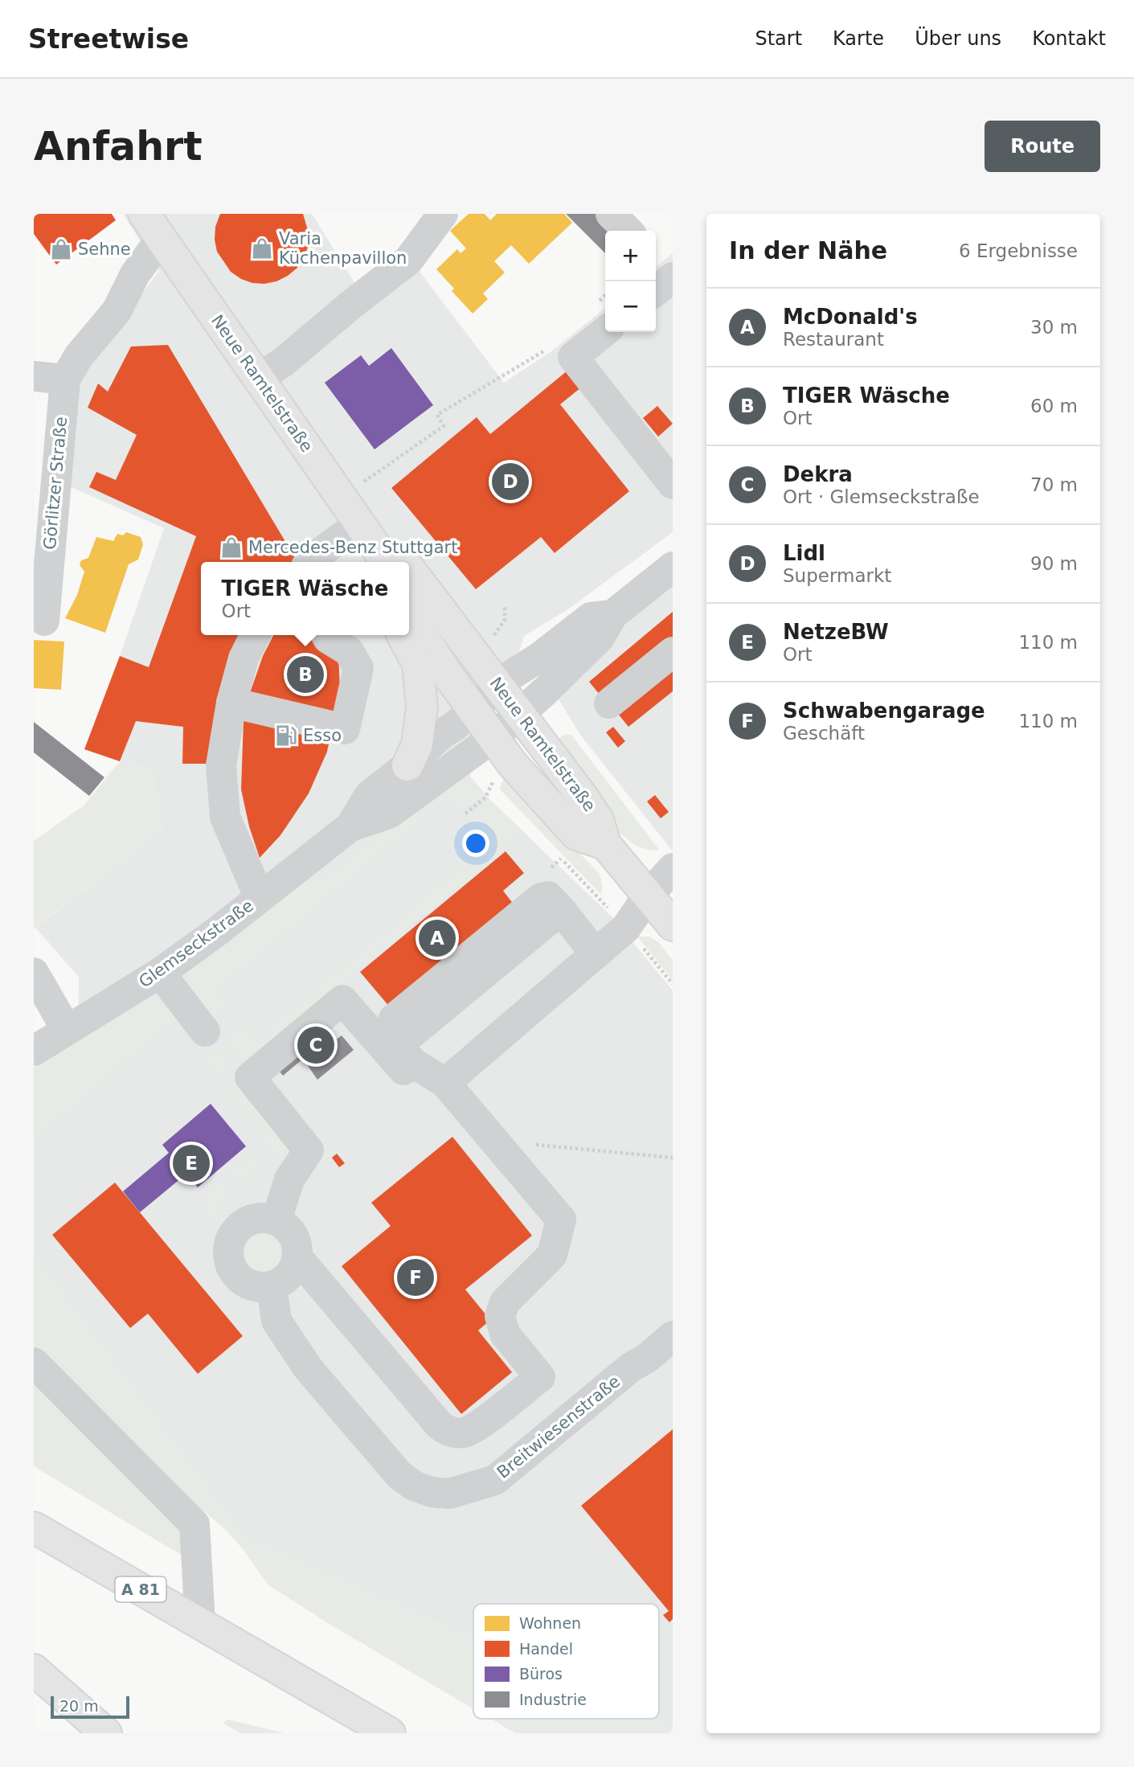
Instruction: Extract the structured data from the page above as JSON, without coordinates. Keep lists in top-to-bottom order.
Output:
{
  "streets": {
    "main road": ["Neue Ramtelstraße", "A 81"],
    "street": ["Görlitzer Straße", "Glemseckstraße", "Breitwiesenstraße"]
  },
  "crossings": [
    ["Neue Ramtelstraße", "Glemseckstraße"]
  ],
  "places": {
    "shop": ["Varia Küchenpavillon", "Sehne", "Mercedes-Benz Stuttgart"],
    "fuel station": ["Esso"]
  },
  "legend": [
    "Wohnen",
    "Handel",
    "Büros",
    "Industrie"
  ],
  "scale_bar": "20 m",
  "page": {
    "header": "Streetwise",
    "nav": [
      "Start",
      "Karte",
      "Über uns",
      "Kontakt"
    ],
    "buttons": "Route",
    "title": "Anfahrt",
    "heading": ["In der Nähe", "6 Ergebnisse"],
    "map_buttons": ["+", "−"],
    "list": [
      {
        "mark": "A",
        "name": "McDonald's",
        "note": "Restaurant",
        "value": "30 m"
      },
      {
        "mark": "B",
        "name": "TIGER Wäsche",
        "note": "Ort",
        "value": "60 m"
      },
      {
        "mark": "C",
        "name": "Dekra",
        "note": "Ort · Glemseckstraße",
        "value": "70 m"
      },
      {
        "mark": "D",
        "name": "Lidl",
        "note": "Supermarkt",
        "value": "90 m"
      },
      {
        "mark": "E",
        "name": "NetzeBW",
        "note": "Ort",
        "value": "110 m"
      },
      {
        "mark": "F",
        "name": "Schwabengarage",
        "note": "Geschäft",
        "value": "110 m"
      }
    ],
    "pins": [
      "D",
      "B",
      "A",
      "C",
      "E",
      "F"
    ],
    "popup": ["TIGER Wäsche", "Ort"],
    "scale": "20 m"
  }
}
